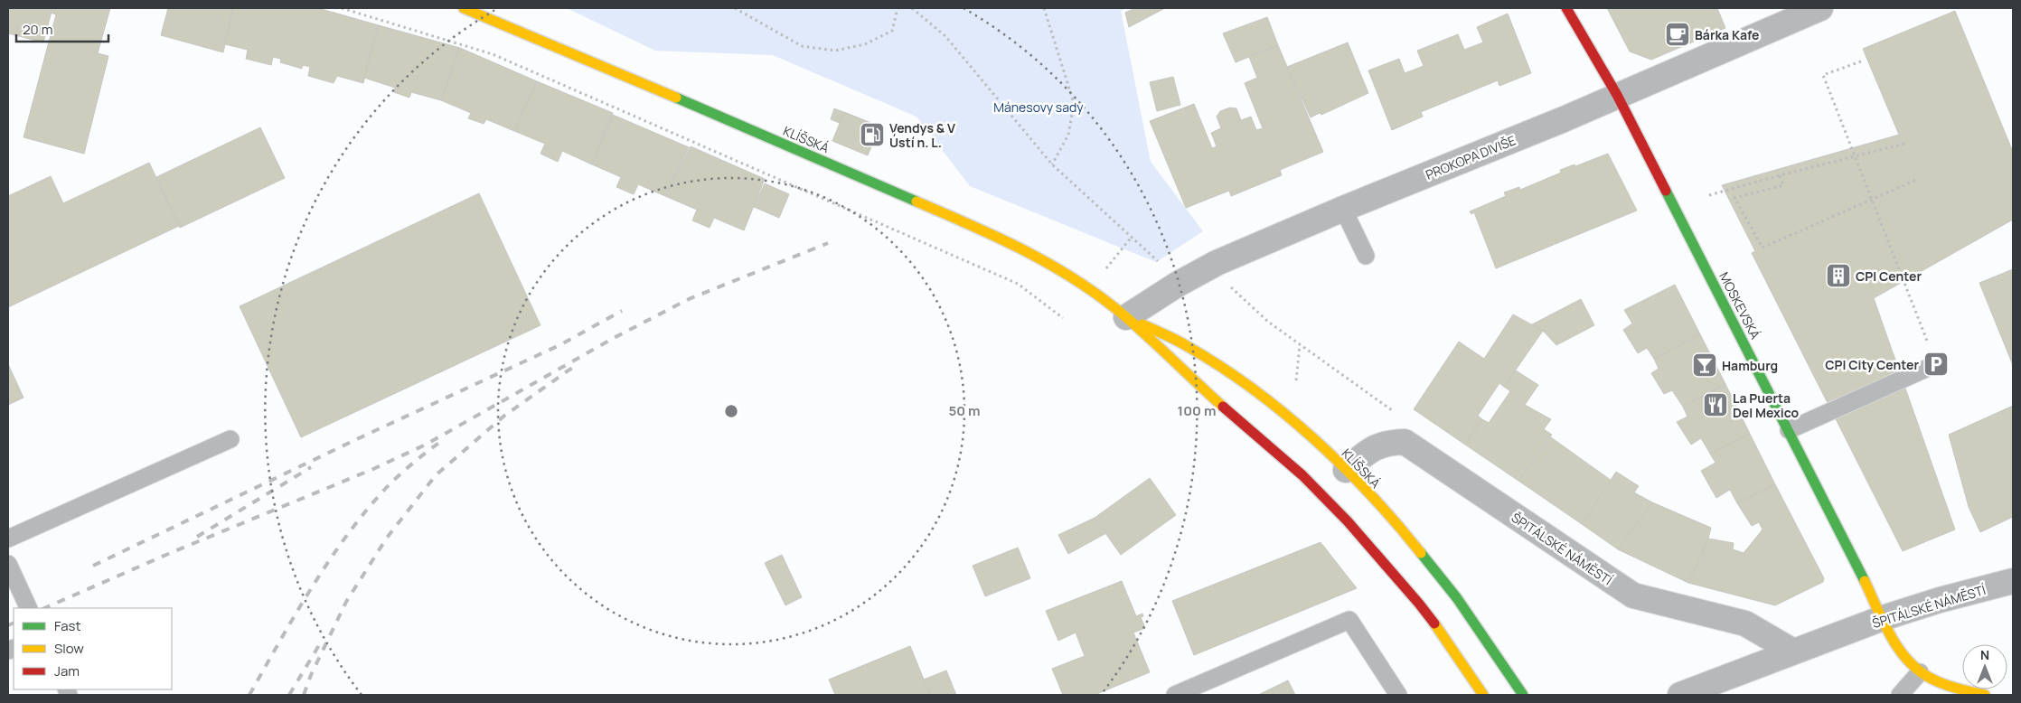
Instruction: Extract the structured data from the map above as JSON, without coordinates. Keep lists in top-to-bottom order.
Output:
{
  "streets": {
    "street": [
      "KLÍŠSKÁ",
      "PROKOPA DIVIŠE",
      "MOSKEVSKÁ",
      "ŠPITÁLSKÉ NÁMĚSTÍ"
    ]
  },
  "crossings": [
    ["KLÍŠSKÁ", "PROKOPA DIVIŠE"],
    ["KLÍŠSKÁ", "ŠPITÁLSKÉ NÁMĚSTÍ"],
    ["PROKOPA DIVIŠE", "MOSKEVSKÁ"],
    ["MOSKEVSKÁ", "ŠPITÁLSKÉ NÁMĚSTÍ"]
  ],
  "parks": ["Mánesovy sady"],
  "places": {
    "cafe": ["Bárka Kafe"],
    "fuel station": ["Vendys & V Ústí n. L."],
    "building": ["CPI Center"],
    "parking": ["CPI City Center"],
    "bar": ["Hamburg"],
    "restaurant": ["La Puerta Del Mexico"]
  },
  "legend": ["Fast", "Slow", "Jam"],
  "scale_bar": "20 m",
  "north": "top",
  "rings": ["50 m", "100 m"]
}
